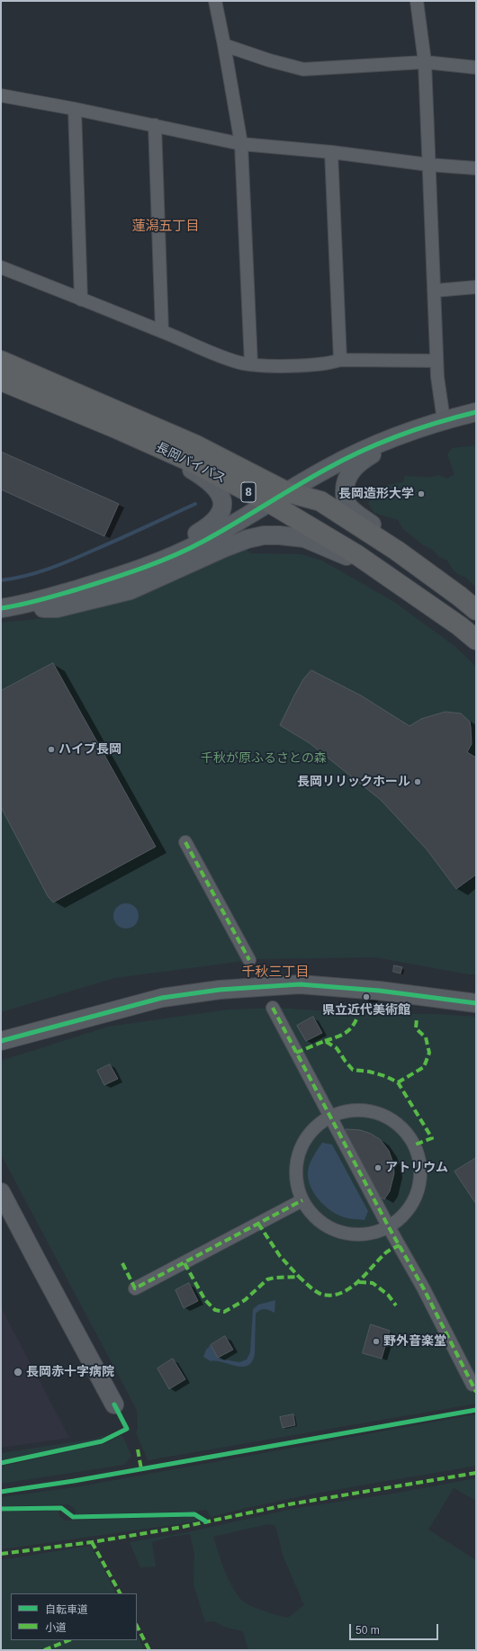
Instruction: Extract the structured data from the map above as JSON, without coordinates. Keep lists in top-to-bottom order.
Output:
{
  "streets": {
    "highway": ["長岡バイパス", "8"]
  },
  "districts": ["蓮潟五丁目", "千秋三丁目"],
  "parks": ["千秋が原ふるさとの森"],
  "places": [
    "長岡造形大学",
    "ハイブ長岡",
    "長岡リリックホール",
    "県立近代美術館",
    "アトリウム",
    "野外音楽堂",
    "長岡赤十字病院"
  ],
  "legend": ["自転車道", "小道"],
  "scale_bar": "50 m"
}
